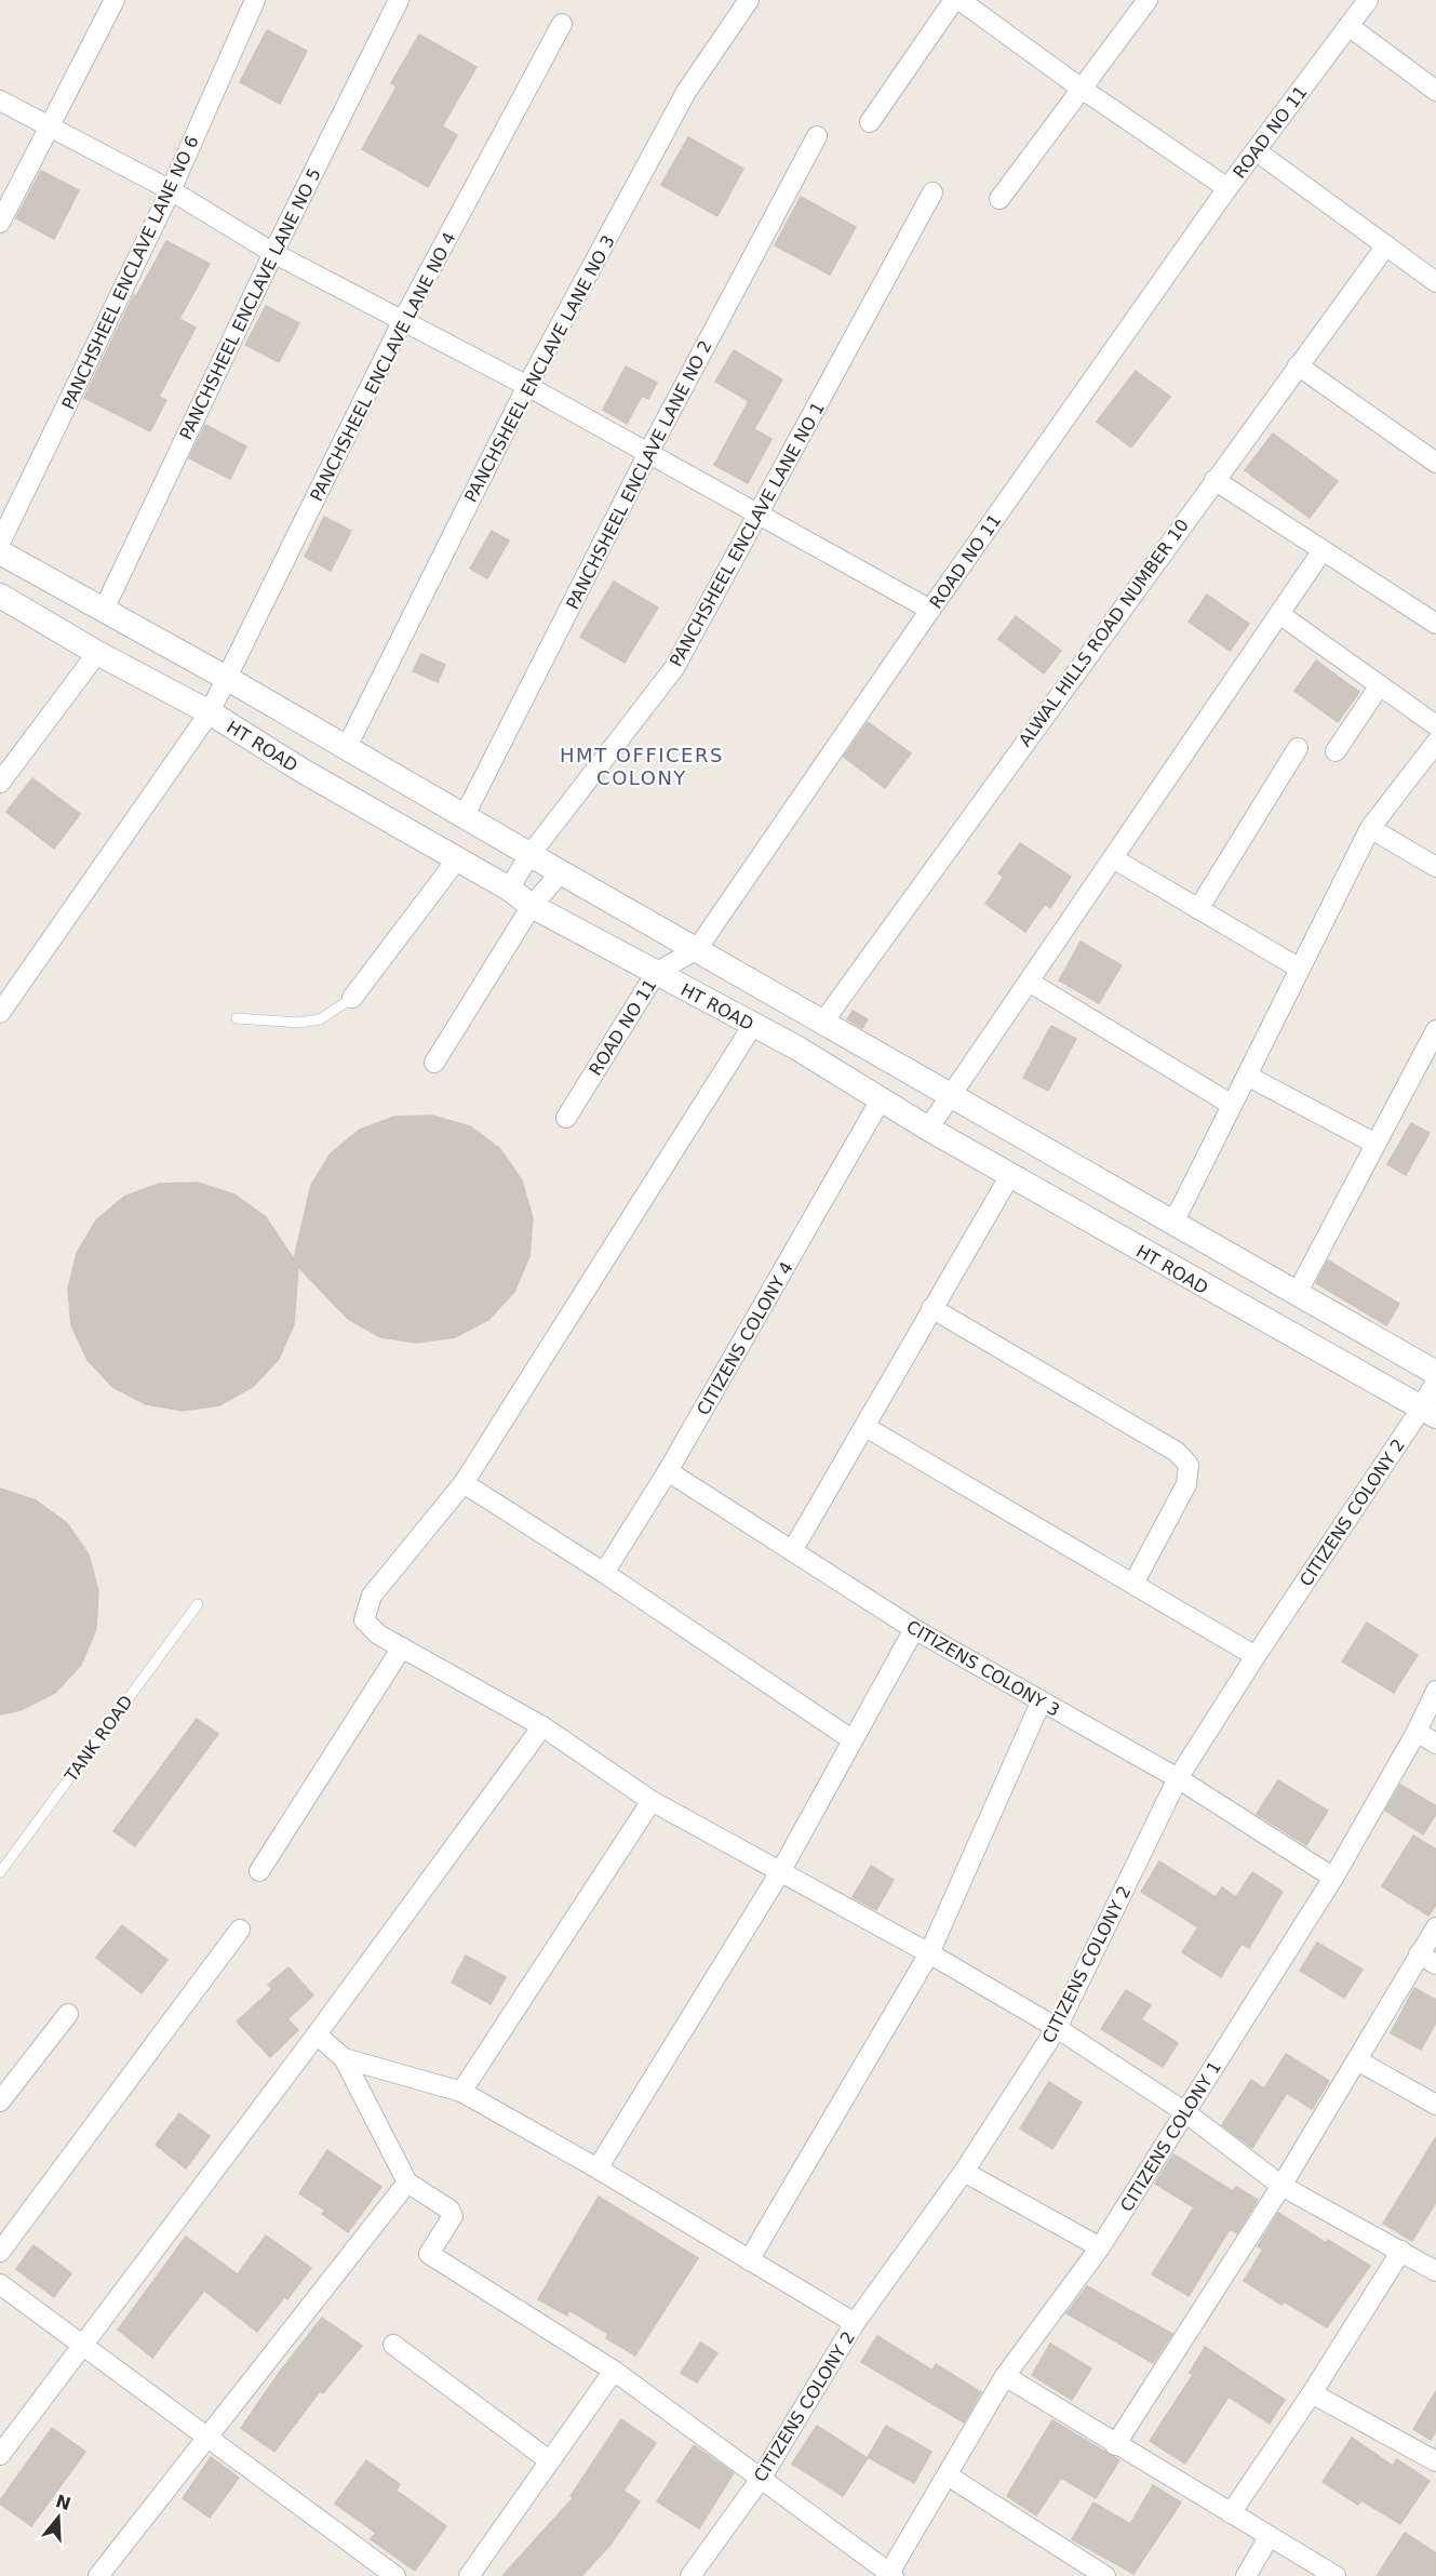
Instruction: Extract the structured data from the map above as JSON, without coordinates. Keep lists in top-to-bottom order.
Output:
{
  "streets": {
    "street": [
      "ROAD NO 11",
      "PANCHSHEEL ENCLAVE LANE NO 6",
      "PANCHSHEEL ENCLAVE LANE NO 5",
      "PANCHSHEEL ENCLAVE LANE NO 4",
      "PANCHSHEEL ENCLAVE LANE NO 3",
      "PANCHSHEEL ENCLAVE LANE NO 2",
      "PANCHSHEEL ENCLAVE LANE NO 1",
      "ALWAL HILLS ROAD NUMBER 10",
      "HT ROAD",
      "CITIZENS COLONY 4",
      "CITIZENS COLONY 2",
      "CITIZENS COLONY 3",
      "CITIZENS COLONY 1"
    ],
    "lane": ["TANK ROAD"]
  },
  "crossings": [
    ["ROAD NO 11", "HT ROAD"],
    ["PANCHSHEEL ENCLAVE LANE NO 4", "HT ROAD"],
    ["PANCHSHEEL ENCLAVE LANE NO 1", "HT ROAD"],
    ["HT ROAD", "CITIZENS COLONY 4"],
    ["HT ROAD", "CITIZENS COLONY 2"],
    ["CITIZENS COLONY 4", "CITIZENS COLONY 3"],
    ["CITIZENS COLONY 2", "CITIZENS COLONY 3"],
    ["CITIZENS COLONY 2", "CITIZENS COLONY 1"],
    ["CITIZENS COLONY 3", "CITIZENS COLONY 1"]
  ],
  "districts": ["HMT OFFICERS COLONY"],
  "north": "top"
}
